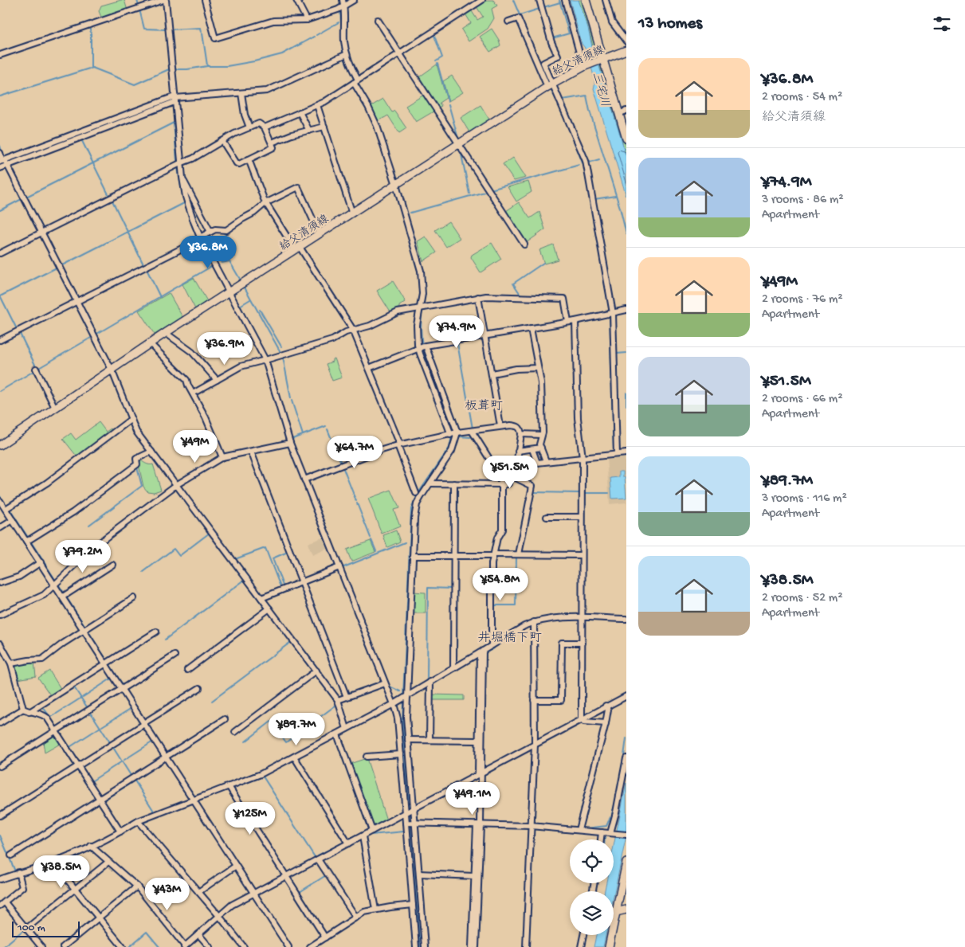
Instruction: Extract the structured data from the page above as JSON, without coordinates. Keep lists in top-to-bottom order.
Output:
{
  "streets": {
    "main road": ["給父清須線"]
  },
  "districts": ["板葺町", "井堀橋下町"],
  "water": ["三宅川"],
  "scale_bar": "100 m",
  "page": {
    "heading": "13 homes",
    "list": [
      {
        "name": "¥36.8M",
        "note": "2 rooms · 54 m² · 給父清須線"
      },
      {
        "name": "¥74.9M",
        "note": "3 rooms · 86 m² · Apartment"
      },
      {
        "name": "¥49M",
        "note": "2 rooms · 76 m² · Apartment"
      },
      {
        "name": "¥51.5M",
        "note": "2 rooms · 66 m² · Apartment"
      },
      {
        "name": "¥89.7M",
        "note": "3 rooms · 116 m² · Apartment"
      },
      {
        "name": "¥38.5M",
        "note": "2 rooms · 52 m² · Apartment"
      }
    ],
    "price": [
      "¥36.8M",
      "¥74.9M",
      "¥36.9M",
      "¥49M",
      "¥64.7M",
      "¥51.5M",
      "¥79.2M",
      "¥54.8M",
      "¥89.7M",
      "¥49.1M",
      "¥125M",
      "¥38.5M",
      "¥43M"
    ],
    "scale": "100 m"
  }
}
